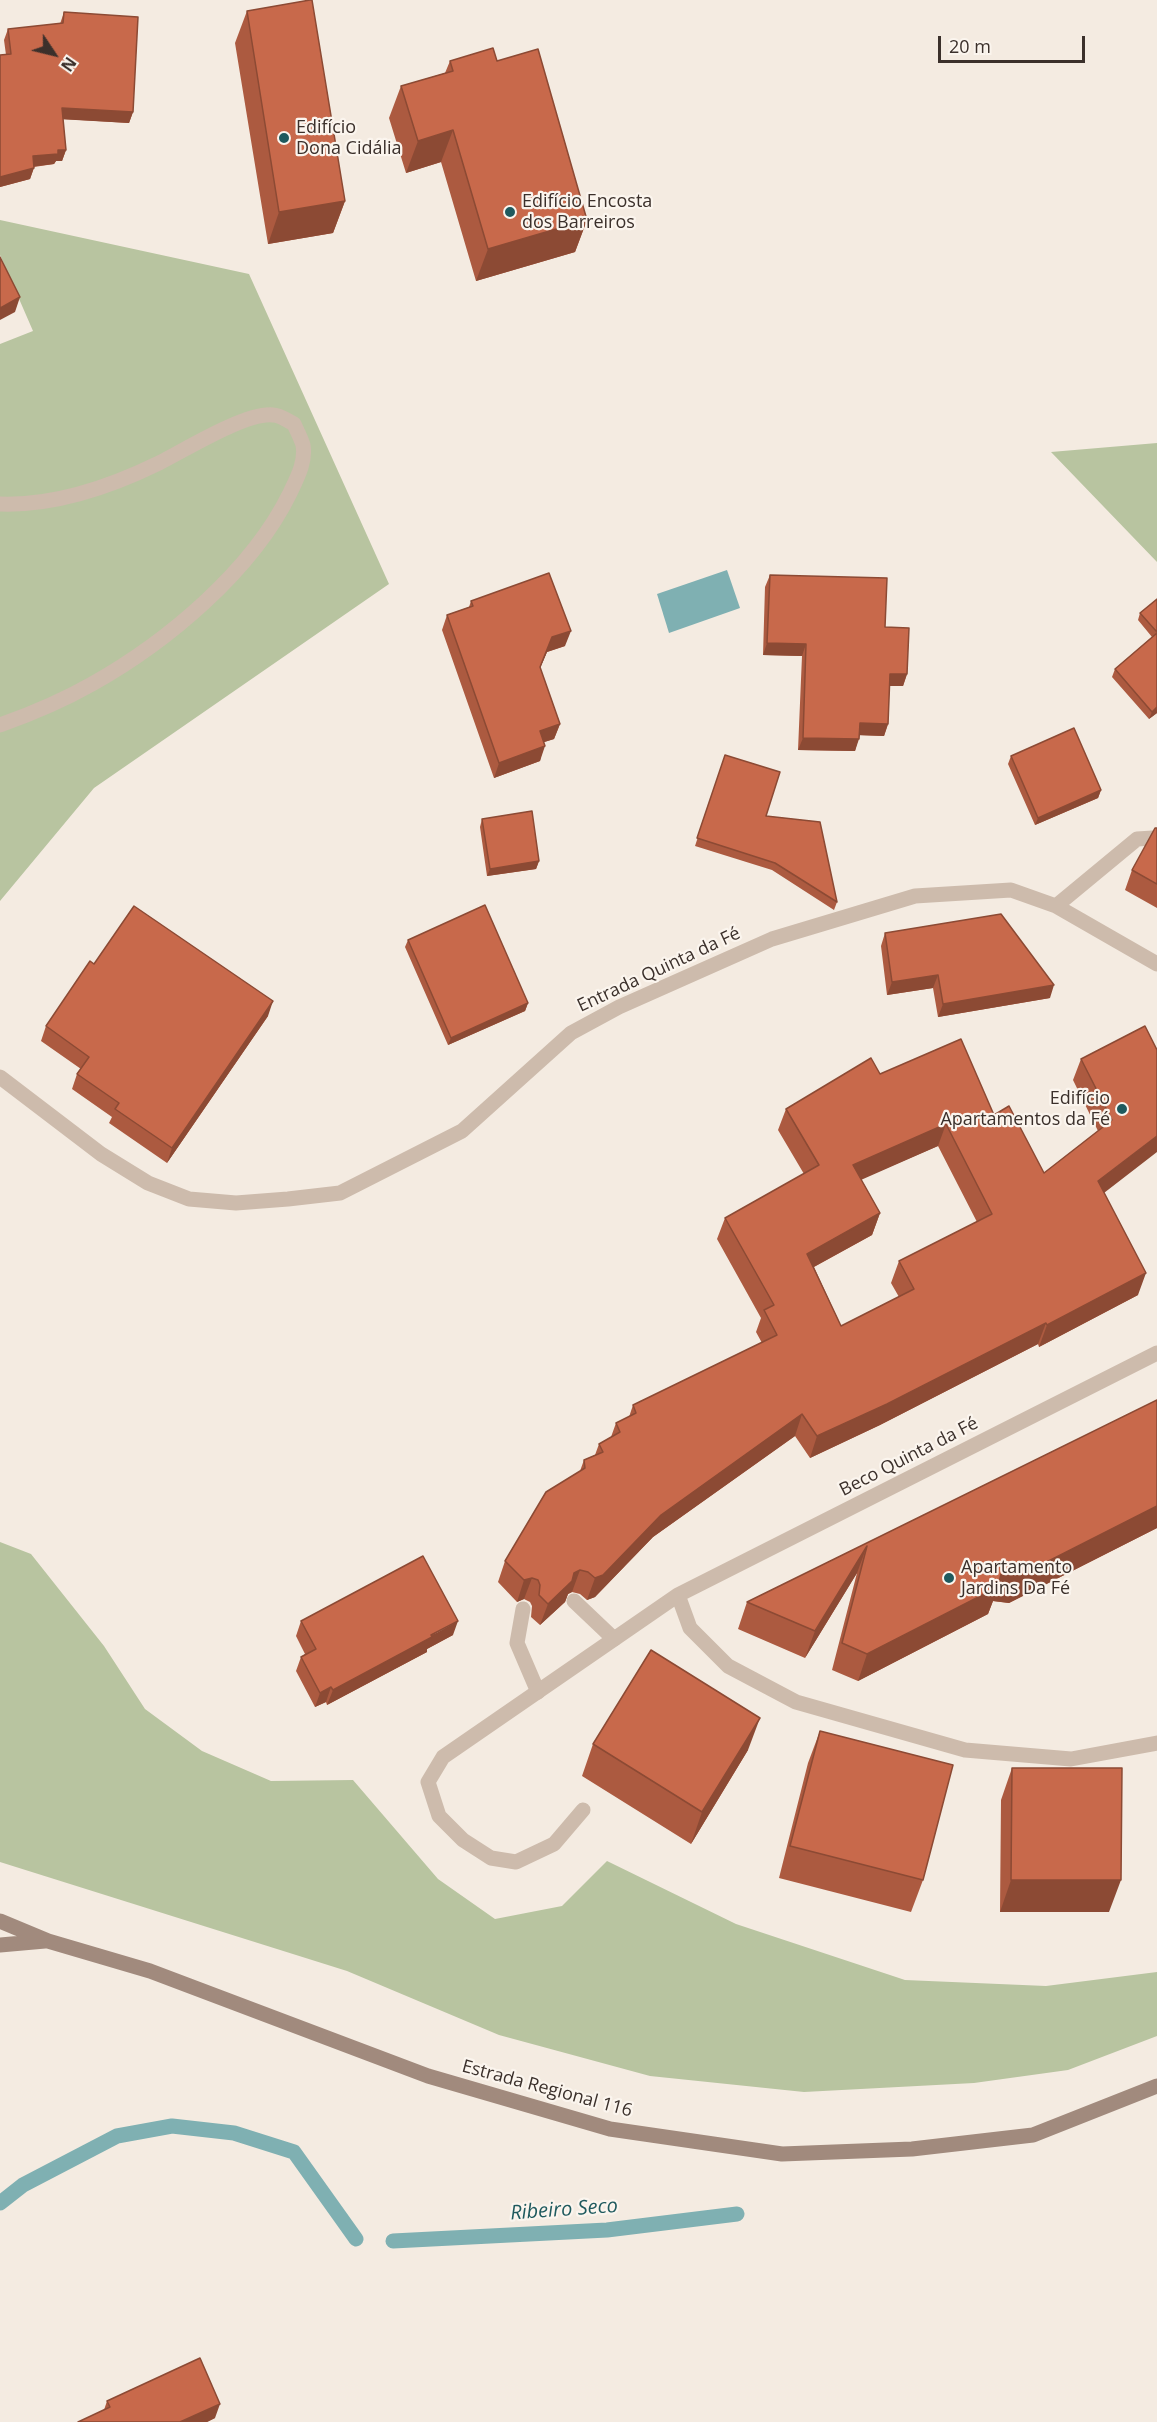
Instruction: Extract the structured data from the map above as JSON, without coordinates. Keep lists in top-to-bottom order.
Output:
{
  "streets": {
    "main road": ["Estrada Regional 116"],
    "street": ["Entrada Quinta da Fé", "Beco Quinta da Fé"]
  },
  "water": ["Ribeiro Seco"],
  "places": [
    "Edifício Dona Cidália",
    "Edifício Encosta dos Barreiros",
    "Edifício Apartamentos da Fé",
    "Apartamento Jardins Da Fé"
  ],
  "scale_bar": "20 m",
  "north": "bottom right"
}
